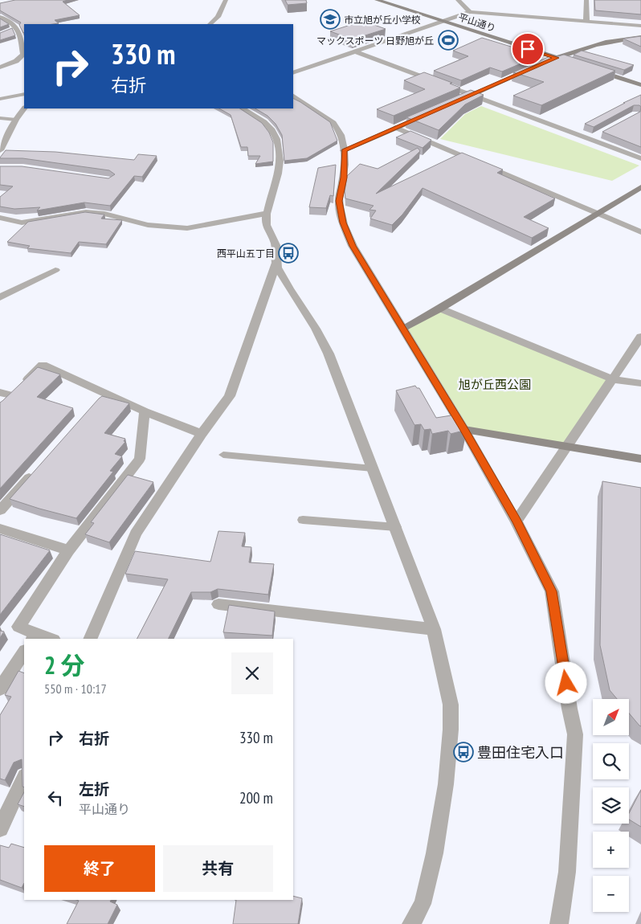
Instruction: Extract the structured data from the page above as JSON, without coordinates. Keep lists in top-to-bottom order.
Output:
{
  "streets": {
    "street": ["平山通り"]
  },
  "parks": ["旭が丘西公園"],
  "places": {
    "school or university": ["市立旭が丘小学校"],
    "sports": ["マックスポーツ 日野旭が丘"],
    "bus stop": ["西平山五丁目", "豊田住宅入口"]
  },
  "north": "top right",
  "page": {
    "turn": ["330 m", "右折"],
    "heading": ["2 分", "550 m · 10:17"],
    "map_buttons": ["+", "−"],
    "list": [
      {
        "name": "右折",
        "value": "330 m"
      },
      {
        "name": "左折",
        "note": "平山通り",
        "value": "200 m"
      }
    ],
    "buttons": ["終了", "共有"]
  }
}
